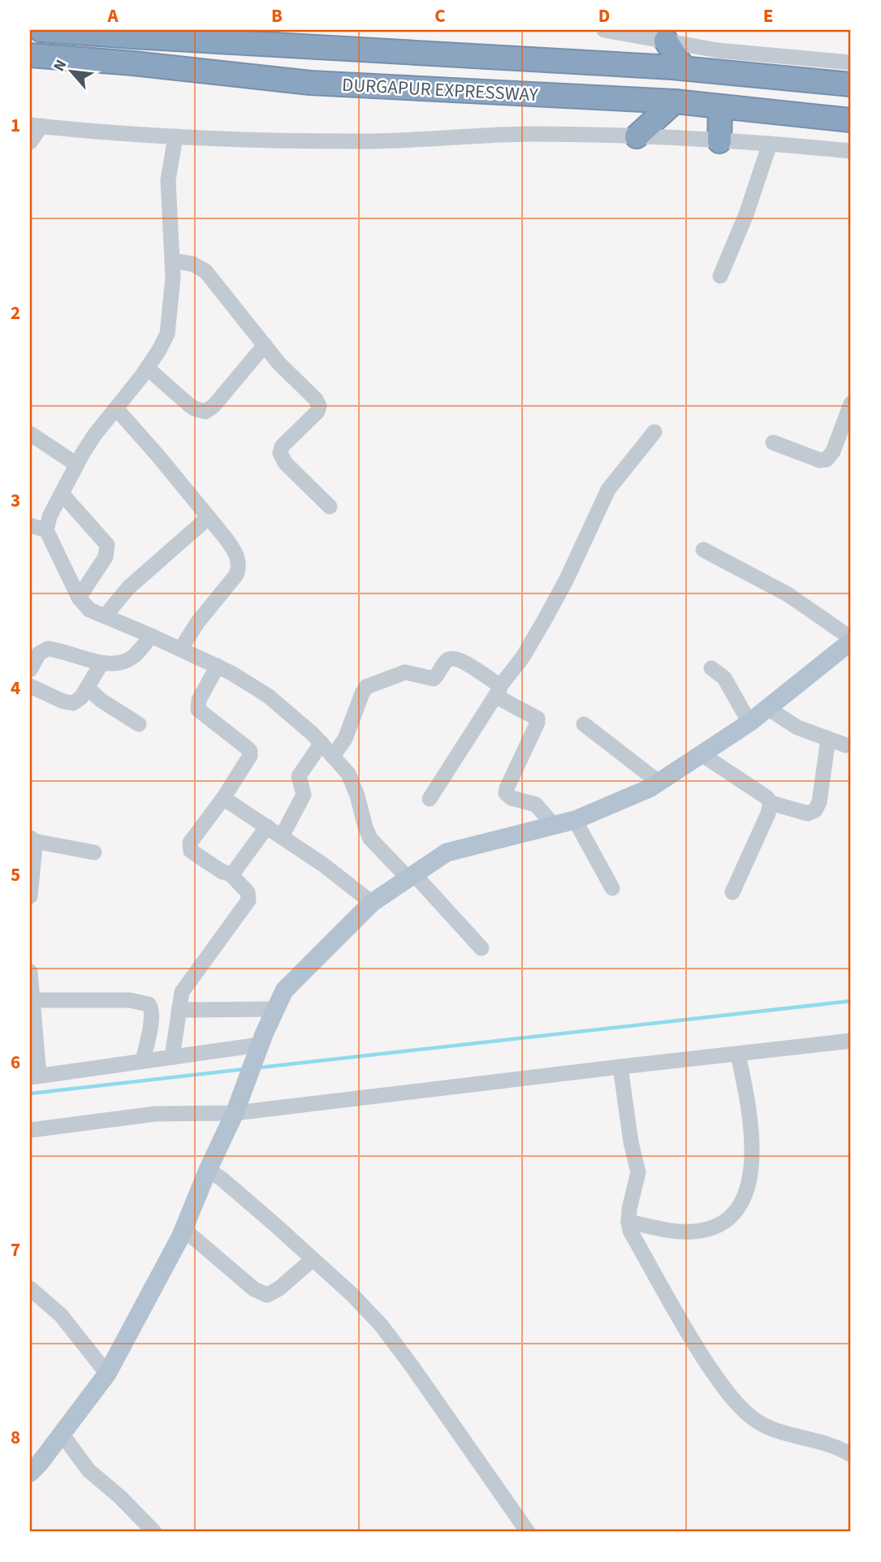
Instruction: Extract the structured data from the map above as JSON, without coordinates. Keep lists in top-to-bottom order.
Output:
{
  "streets": {
    "highway": ["DURGAPUR EXPRESSWAY"]
  },
  "north": "top left",
  "grid": {
    "columns": [
      "A",
      "B",
      "C",
      "D",
      "E"
    ],
    "rows": [
      "1",
      "2",
      "3",
      "4",
      "5",
      "6",
      "7",
      "8"
    ]
  }
}
